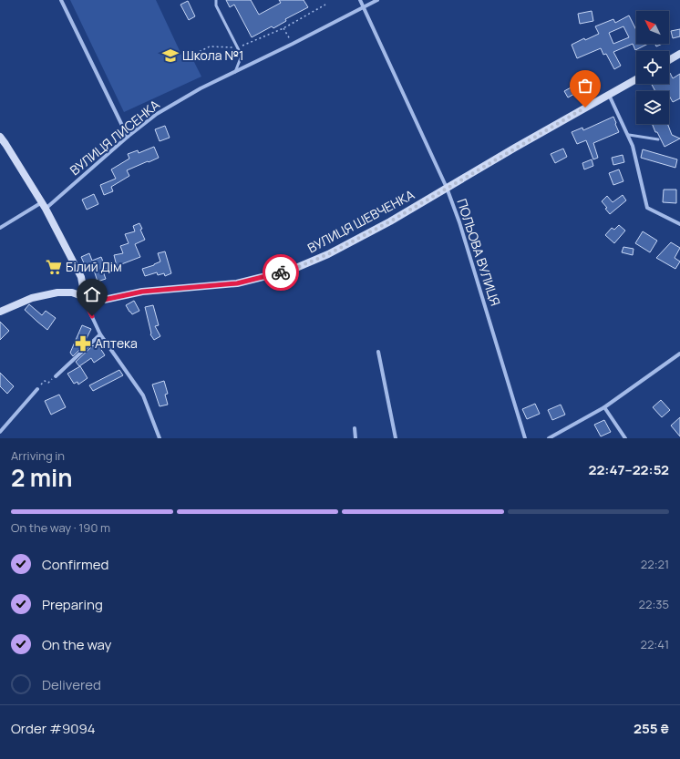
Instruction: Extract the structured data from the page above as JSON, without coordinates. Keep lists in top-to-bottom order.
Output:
{
  "streets": {
    "street": ["ВУЛИЦЯ ЛИСЕНКА", "ВУЛИЦЯ ШЕВЧЕНКА", "ПОЛЬОВА ВУЛИЦЯ"]
  },
  "crossings": [
    ["ВУЛИЦЯ ЛИСЕНКА", "ПОЛЬОВА ВУЛИЦЯ"],
    ["ВУЛИЦЯ ШЕВЧЕНКА", "ПОЛЬОВА ВУЛИЦЯ"]
  ],
  "places": {
    "school or university": ["Школа №1"],
    "supermarket": ["Білий Дім"],
    "pharmacy": ["Аптека"]
  },
  "north": "top left",
  "page": {
    "heading": ["2 min", "Arriving in", "22:47–22:52"],
    "panel": ["Order #9094", "255 ₴"],
    "bar": "On the way · 190 m",
    "list": [
      ["Confirmed", "22:21"],
      ["Preparing", "22:35"],
      ["On the way", "22:41"],
      "Delivered"
    ]
  }
}
